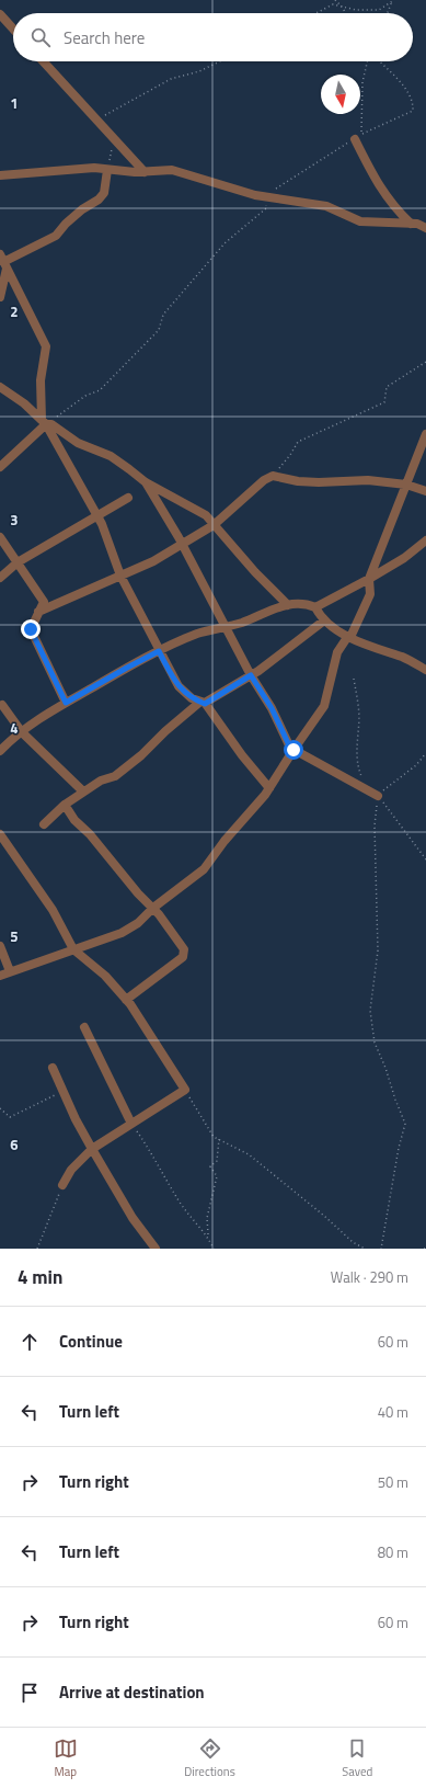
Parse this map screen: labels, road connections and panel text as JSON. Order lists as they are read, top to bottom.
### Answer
{
  "north": "bottom",
  "page": {
    "search": "Search here",
    "heading": ["4 min", "Walk · 290 m"],
    "list": [
      ["Continue", "60 m"],
      ["Turn left", "40 m"],
      ["Turn right", "50 m"],
      ["Turn left", "80 m"],
      ["Turn right", "60 m"],
      "Arrive at destination"
    ],
    "nav": ["Map", "Directions", "Saved"]
  },
  "grid": {
    "rows": [
      "1",
      "2",
      "3",
      "4",
      "5",
      "6"
    ]
  }
}
